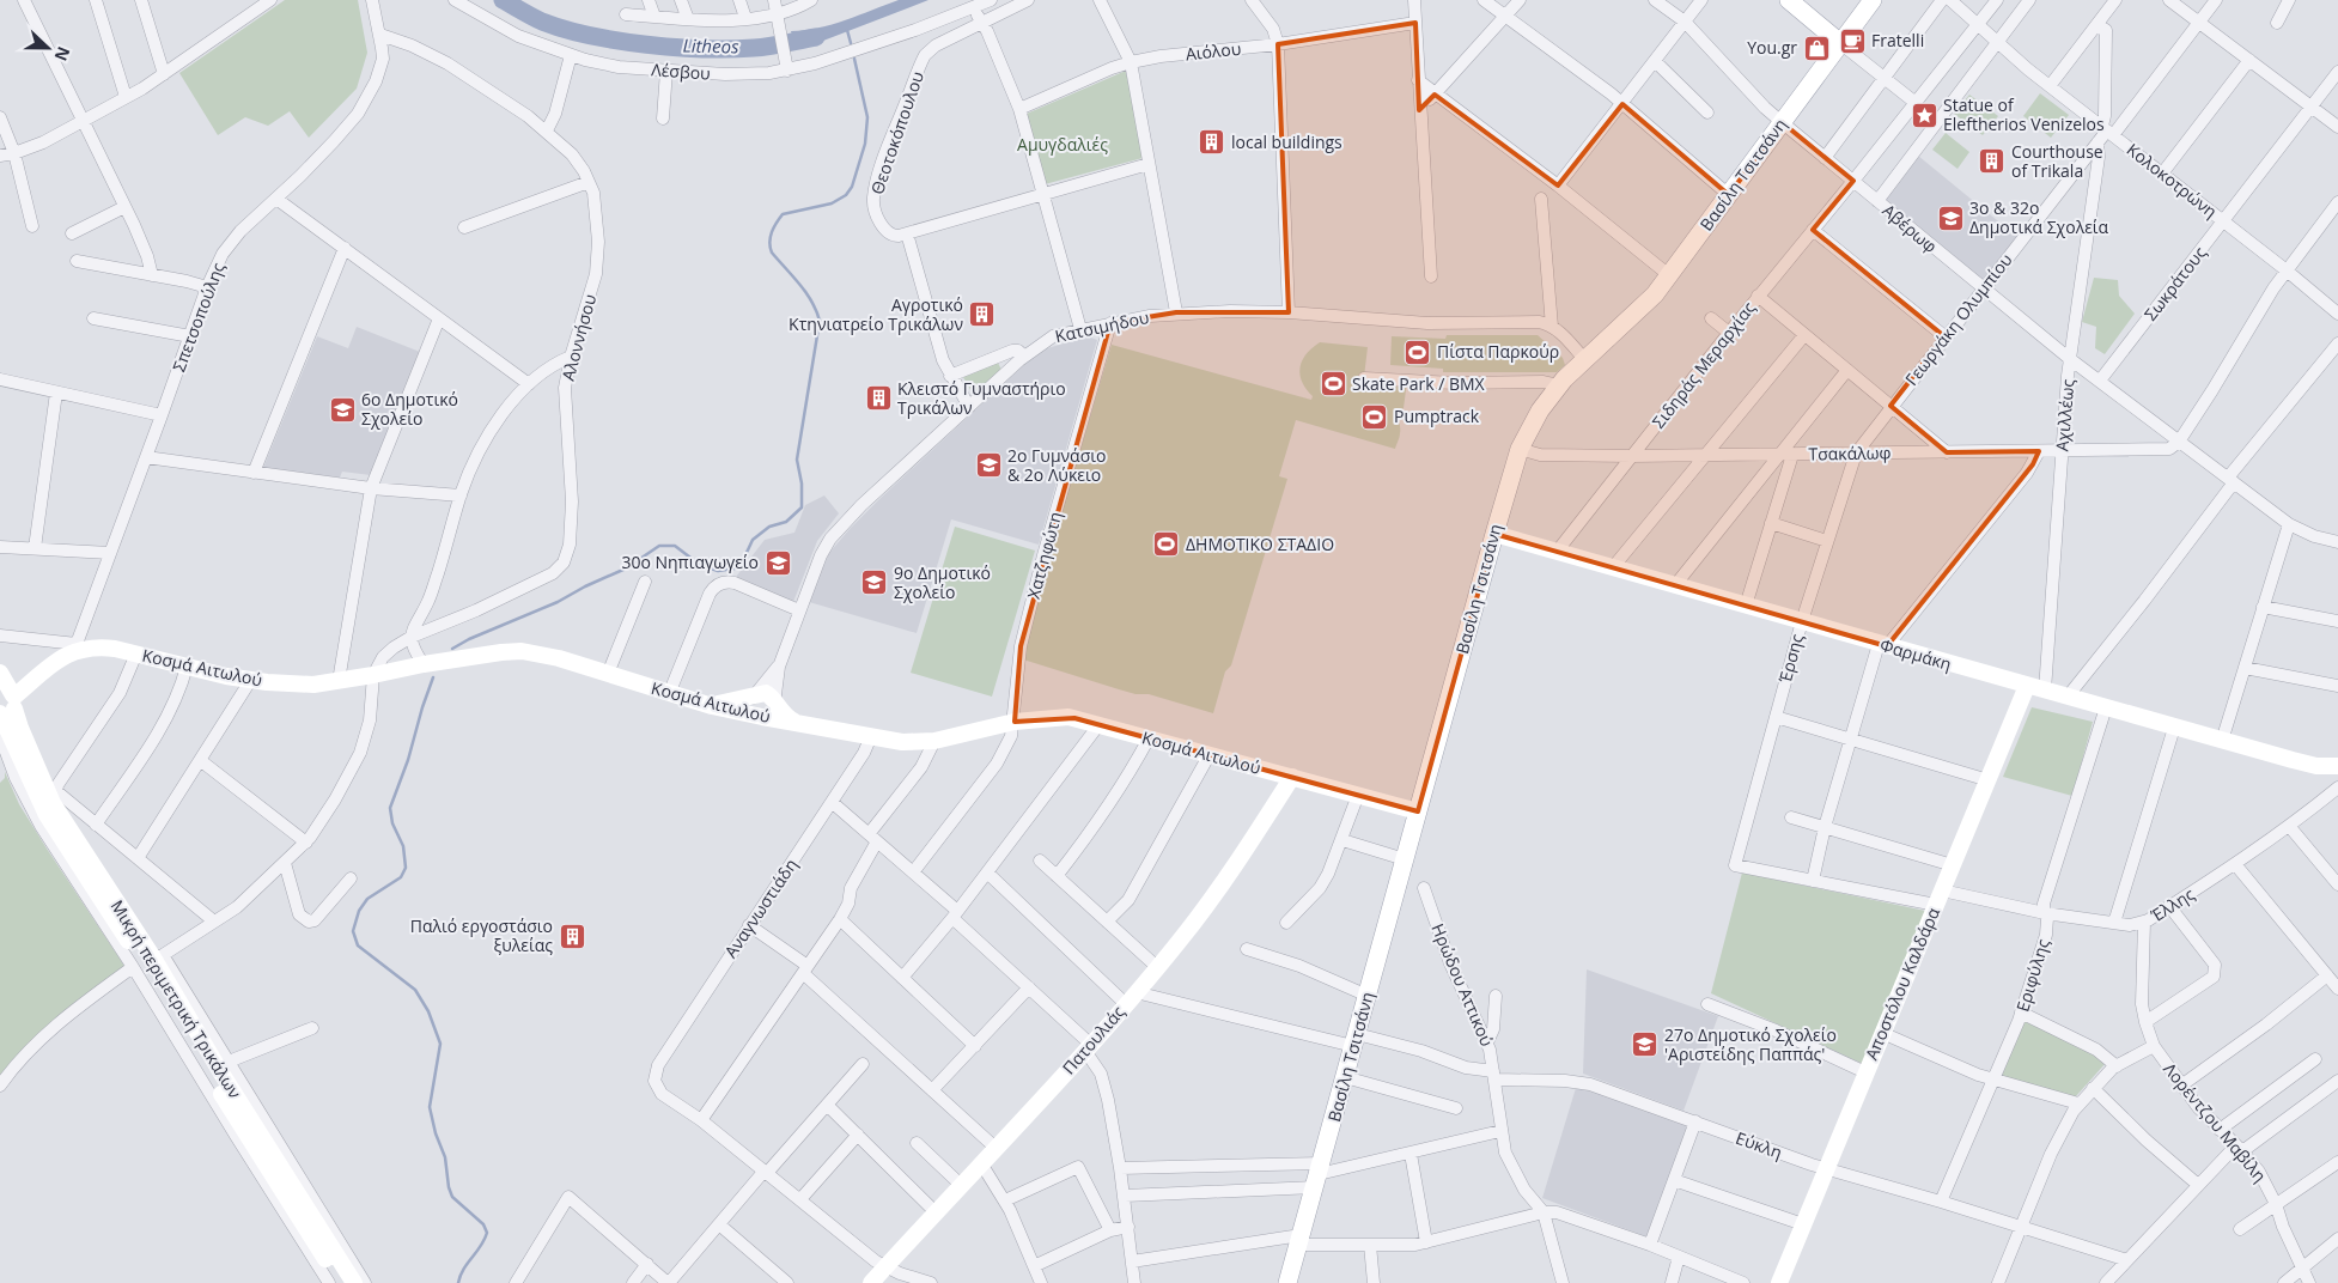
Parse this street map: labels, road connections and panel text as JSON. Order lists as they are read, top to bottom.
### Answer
{
  "streets": {
    "main road": ["Βασίλη Τσιτσάνη"],
    "street": [
      "Αιόλου",
      "Λέσβου",
      "Θεοτοκόπουλου",
      "Κολοκοτρώνη",
      "Αβέρωφ",
      "Σωκράτους",
      "Σπετσοπούλης",
      "Γεωργάκη Ολυμπίου",
      "Κατσιμήδου",
      "Αλοννήσου",
      "Σιδηράς Μεραρχίας",
      "Αχιλλέως",
      "Τσακάλωφ",
      "Χατζηφώτη",
      "Φαρμάκη",
      "Έρσης",
      "Κοσμά Αιτωλού",
      "Έλλης",
      "Αναγνωστιάδη",
      "Εριφύλης",
      "Αποστόλου Καλδάρα",
      "Ηρώδου Αττικού",
      "Μικρή περιμετρική Τρικάλων",
      "Πατουλιάς",
      "Λορέντζου Μαβίλη",
      "Εύκλη"
    ]
  },
  "crossings": [
    ["Βασίλη Τσιτσάνη", "Αβέρωφ"],
    ["Βασίλη Τσιτσάνη", "Τσακάλωφ"],
    ["Βασίλη Τσιτσάνη", "Φαρμάκη"],
    ["Βασίλη Τσιτσάνη", "Κοσμά Αιτωλού"],
    ["Βασίλη Τσιτσάνη", "Εύκλη"],
    ["Κολοκοτρώνη", "Σωκράτους"],
    ["Κολοκοτρώνη", "Γεωργάκη Ολυμπίου"],
    ["Κολοκοτρώνη", "Σιδηράς Μεραρχίας"],
    ["Αβέρωφ", "Σωκράτους"],
    ["Αβέρωφ", "Γεωργάκη Ολυμπίου"],
    ["Αβέρωφ", "Σιδηράς Μεραρχίας"],
    ["Αβέρωφ", "Αχιλλέως"],
    ["Αβέρωφ", "Τσακάλωφ"],
    ["Σπετσοπούλης", "Αλοννήσου"],
    ["Σπετσοπούλης", "Κοσμά Αιτωλού"],
    ["Γεωργάκη Ολυμπίου", "Αχιλλέως"],
    ["Γεωργάκη Ολυμπίου", "Τσακάλωφ"],
    ["Γεωργάκη Ολυμπίου", "Έρσης"],
    ["Κατσιμήδου", "Χατζηφώτη"],
    ["Αλοννήσου", "Κοσμά Αιτωλού"],
    ["Σιδηράς Μεραρχίας", "Τσακάλωφ"],
    ["Σιδηράς Μεραρχίας", "Φαρμάκη"],
    ["Αχιλλέως", "Τσακάλωφ"],
    ["Αχιλλέως", "Φαρμάκη"],
    ["Τσακάλωφ", "Έρσης"],
    ["Χατζηφώτη", "Κοσμά Αιτωλού"],
    ["Φαρμάκη", "Έρσης"],
    ["Φαρμάκη", "Εριφύλης"],
    ["Φαρμάκη", "Αποστόλου Καλδάρα"],
    ["Έρσης", "Έλλης"],
    ["Κοσμά Αιτωλού", "Αναγνωστιάδη"],
    ["Κοσμά Αιτωλού", "Μικρή περιμετρική Τρικάλων"],
    ["Κοσμά Αιτωλού", "Πατουλιάς"],
    ["Έλλης", "Εριφύλης"],
    ["Έλλης", "Αποστόλου Καλδάρα"],
    ["Έλλης", "Λορέντζου Μαβίλη"],
    ["Εριφύλης", "Εύκλη"],
    ["Αποστόλου Καλδάρα", "Εύκλη"],
    ["Ηρώδου Αττικού", "Εύκλη"],
    ["Πατουλιάς", "Εύκλη"]
  ],
  "water": ["Litheos"],
  "parks": ["Αμυγδαλιές"],
  "places": {
    "cafe": ["Fratelli"],
    "shop": ["You.gr"],
    "place": ["Statue of Eleftherios Venizelos"],
    "building": [
      "local buildings",
      "Courthouse of Trikala",
      "Αγροτικό Κτηνιατρείο Τρικάλων",
      "Κλειστό Γυμναστήριο Τρικάλων",
      "Παλιό εργοστάσιο ξυλείας"
    ],
    "school or university": [
      "3ο & 32ο Δημοτικά Σχολεία",
      "6ο Δημοτικό Σχολείο",
      "2ο Γυμνάσιο & 2ο Λύκειο",
      "30ο Νηπιαγωγείο",
      "9ο Δημοτικό Σχολείο",
      "27ο Δημοτικό Σχολείο 'Αριστείδης Παππάς'"
    ],
    "sports": [
      "Πίστα Παρκούρ",
      "Skate Park / BMX",
      "Pumptrack",
      "ΔΗΜΟΤΙΚΟ ΣΤΑΔΙΟ"
    ]
  },
  "north": "right"
}
